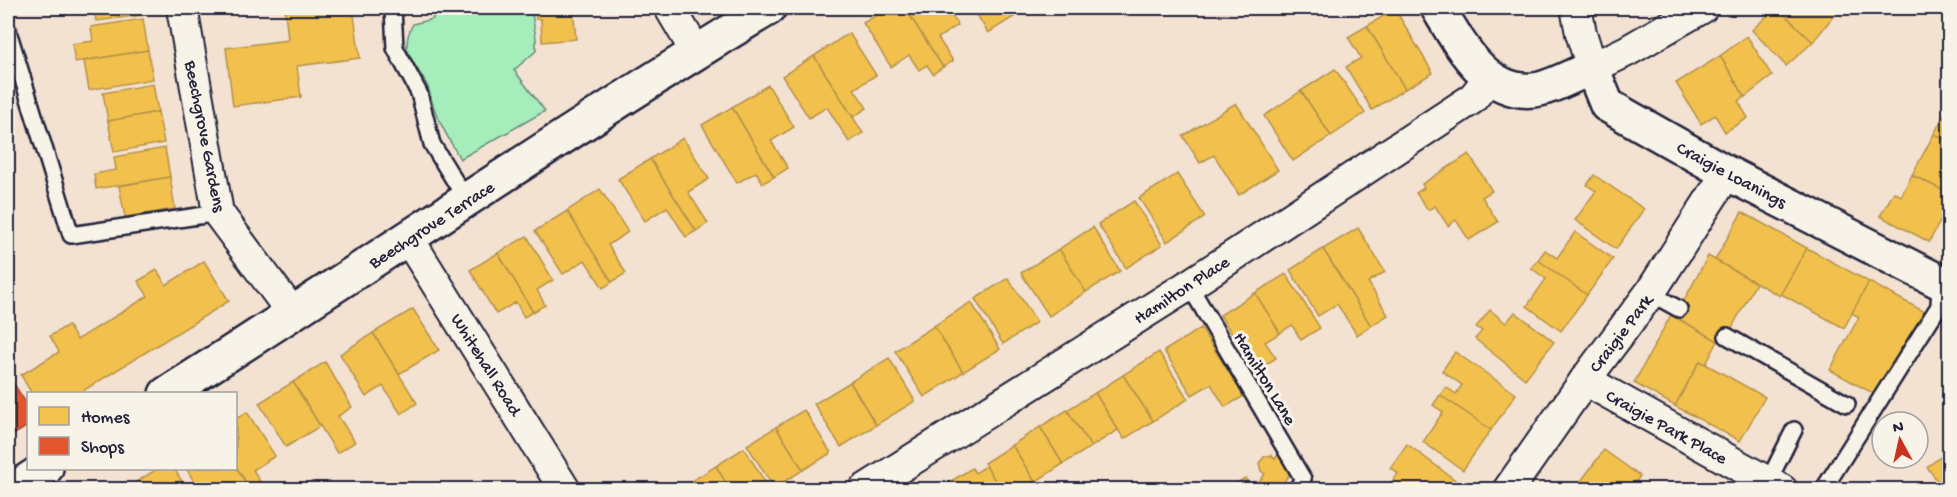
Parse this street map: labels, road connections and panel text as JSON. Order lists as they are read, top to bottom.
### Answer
{
  "streets": {
    "street": [
      "Beechgrove Gardens",
      "Craigie Loanings",
      "Beechgrove Terrace",
      "Hamilton Place",
      "Craigie Park",
      "Whitehall Road",
      "Craigie Park Place"
    ],
    "lane": ["Hamilton Lane"]
  },
  "crossings": [
    ["Beechgrove Gardens", "Beechgrove Terrace"],
    ["Craigie Loanings", "Craigie Park"],
    ["Beechgrove Terrace", "Whitehall Road"],
    ["Hamilton Place", "Hamilton Lane"],
    ["Craigie Park", "Craigie Park Place"]
  ],
  "legend": ["Homes", "Shops"],
  "north": "top"
}
